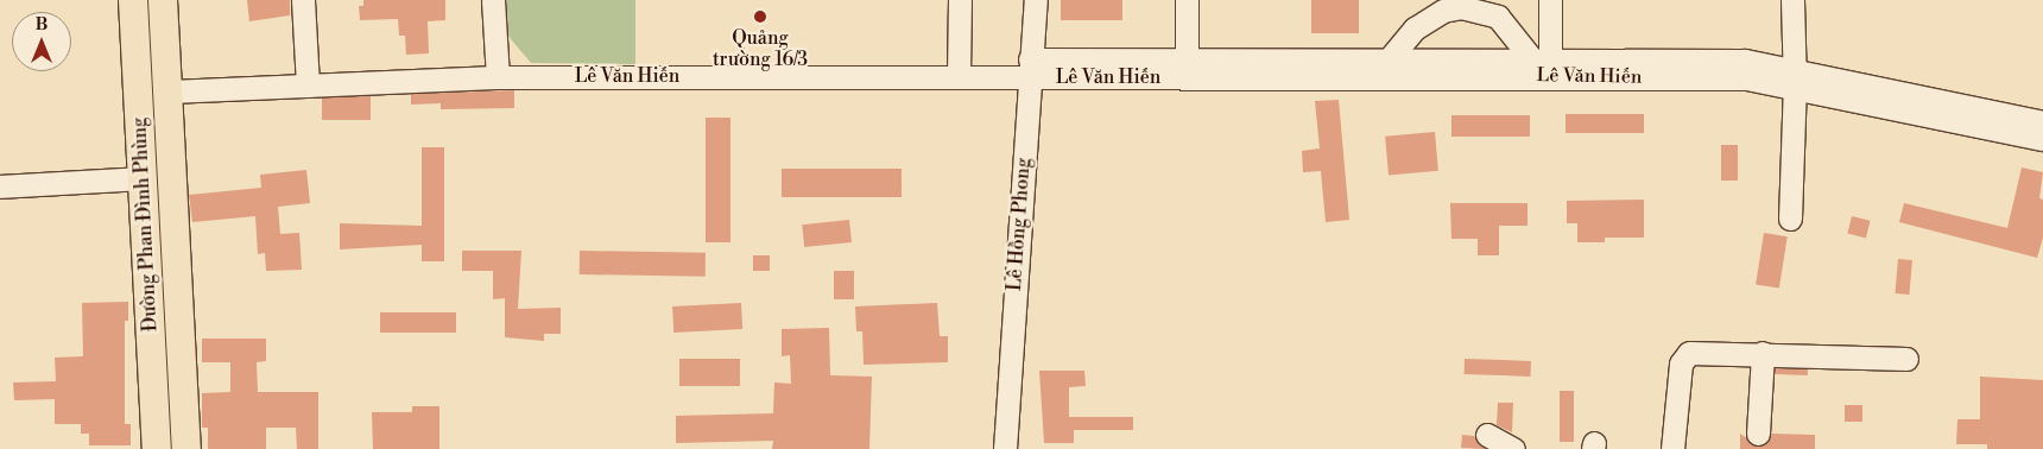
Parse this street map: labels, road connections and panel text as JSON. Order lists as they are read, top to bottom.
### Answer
{
  "streets": {
    "main road": ["Đường Phan Đình Phùng"],
    "street": ["Lê Văn Hiến", "Lê Hồng Phong"]
  },
  "crossings": [
    ["Lê Văn Hiến", "Đường Phan Đình Phùng"],
    ["Lê Văn Hiến", "Lê Hồng Phong"]
  ],
  "places": ["Quảng trường 16/3"],
  "north": "top"
}
